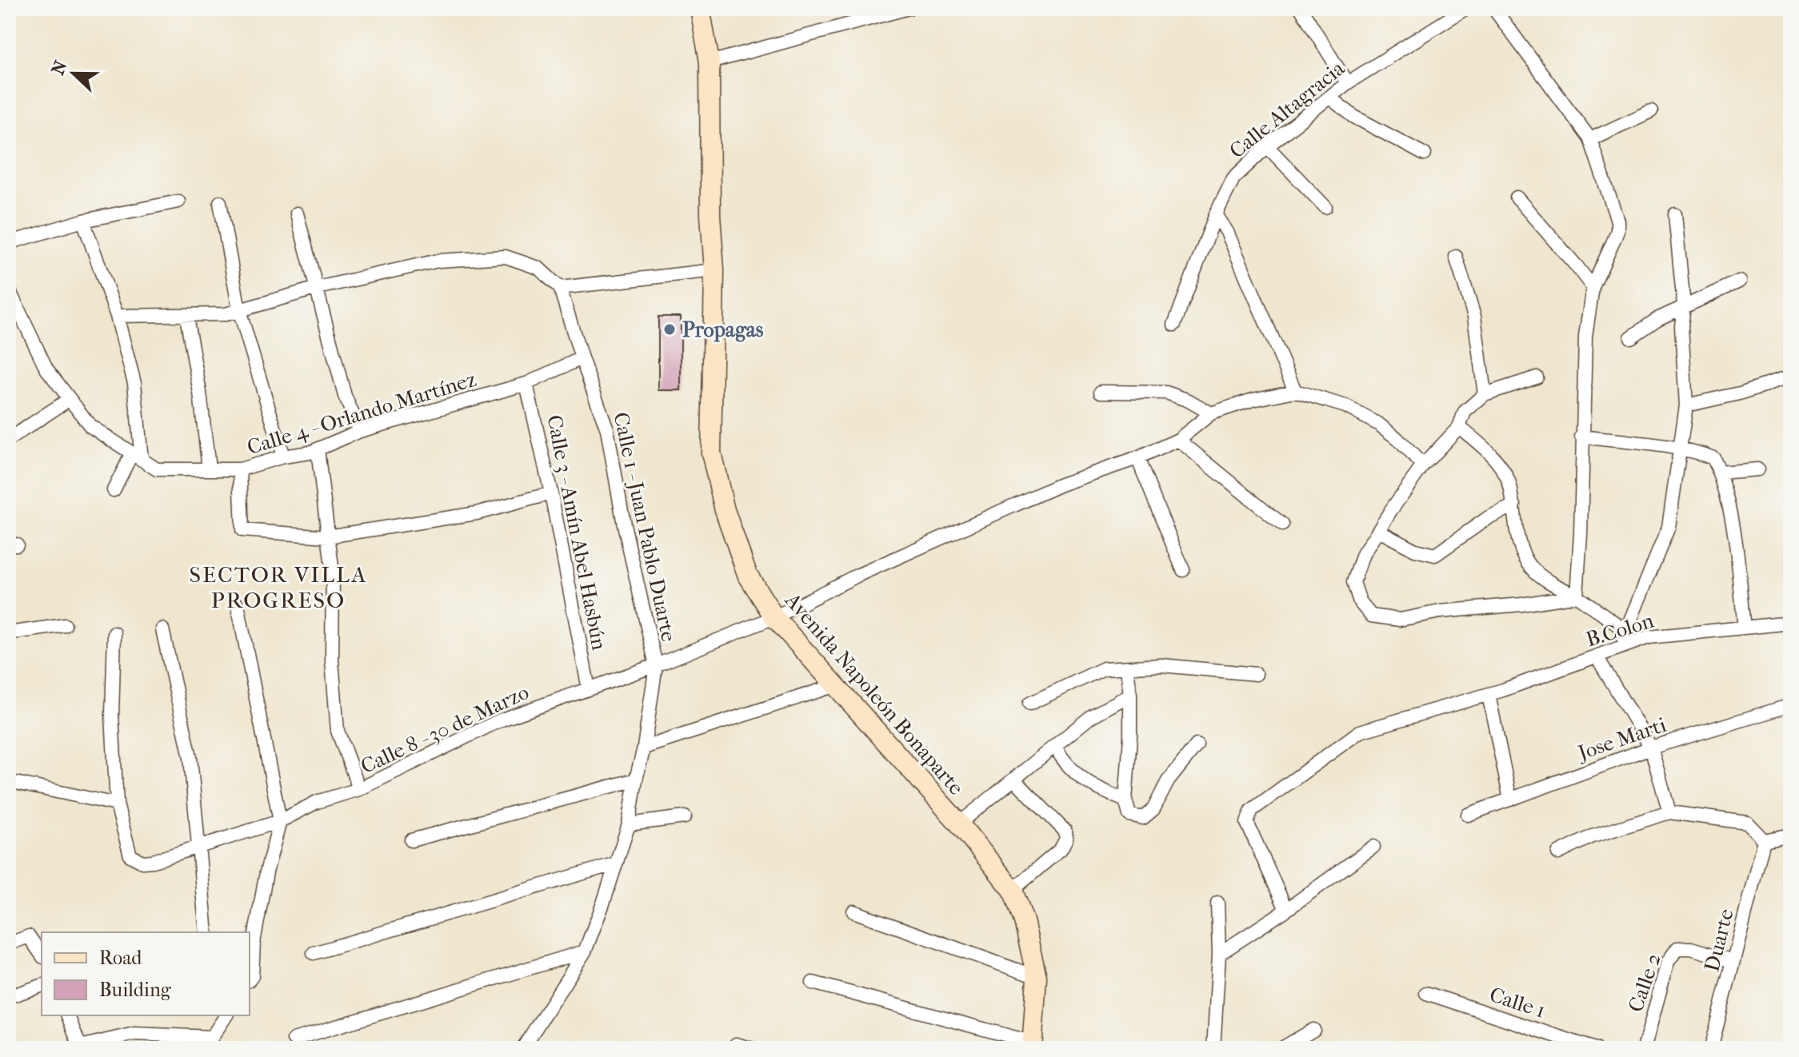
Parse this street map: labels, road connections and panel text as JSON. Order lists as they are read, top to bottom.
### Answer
{
  "streets": {
    "main road": ["Avenida Napoleón Bonaparte"],
    "street": [
      "Calle Altagracia",
      "Calle 4 - Orlando Martínez",
      "Calle 1 - Juan Pablo Duarte",
      "Calle 3 - Amín Abel Hasbún",
      "B.Colon",
      "Calle 8 - 30 de Marzo",
      "Jose Marti",
      "Duarte",
      "Calle 2",
      "Calle 1"
    ]
  },
  "crossings": [
    ["Calle 4 - Orlando Martínez", "Calle 1 - Juan Pablo Duarte"],
    ["Calle 4 - Orlando Martínez", "Calle 3 - Amín Abel Hasbún"],
    ["Calle 1 - Juan Pablo Duarte", "Calle 8 - 30 de Marzo"],
    ["Calle 3 - Amín Abel Hasbún", "Calle 8 - 30 de Marzo"],
    ["Avenida Napoleón Bonaparte", "Calle 8 - 30 de Marzo"],
    ["Duarte", "Calle 2"]
  ],
  "districts": ["SECTOR VILLA PROGRESO"],
  "places": ["Propagas"],
  "legend": ["Road", "Building"],
  "north": "left"
}
